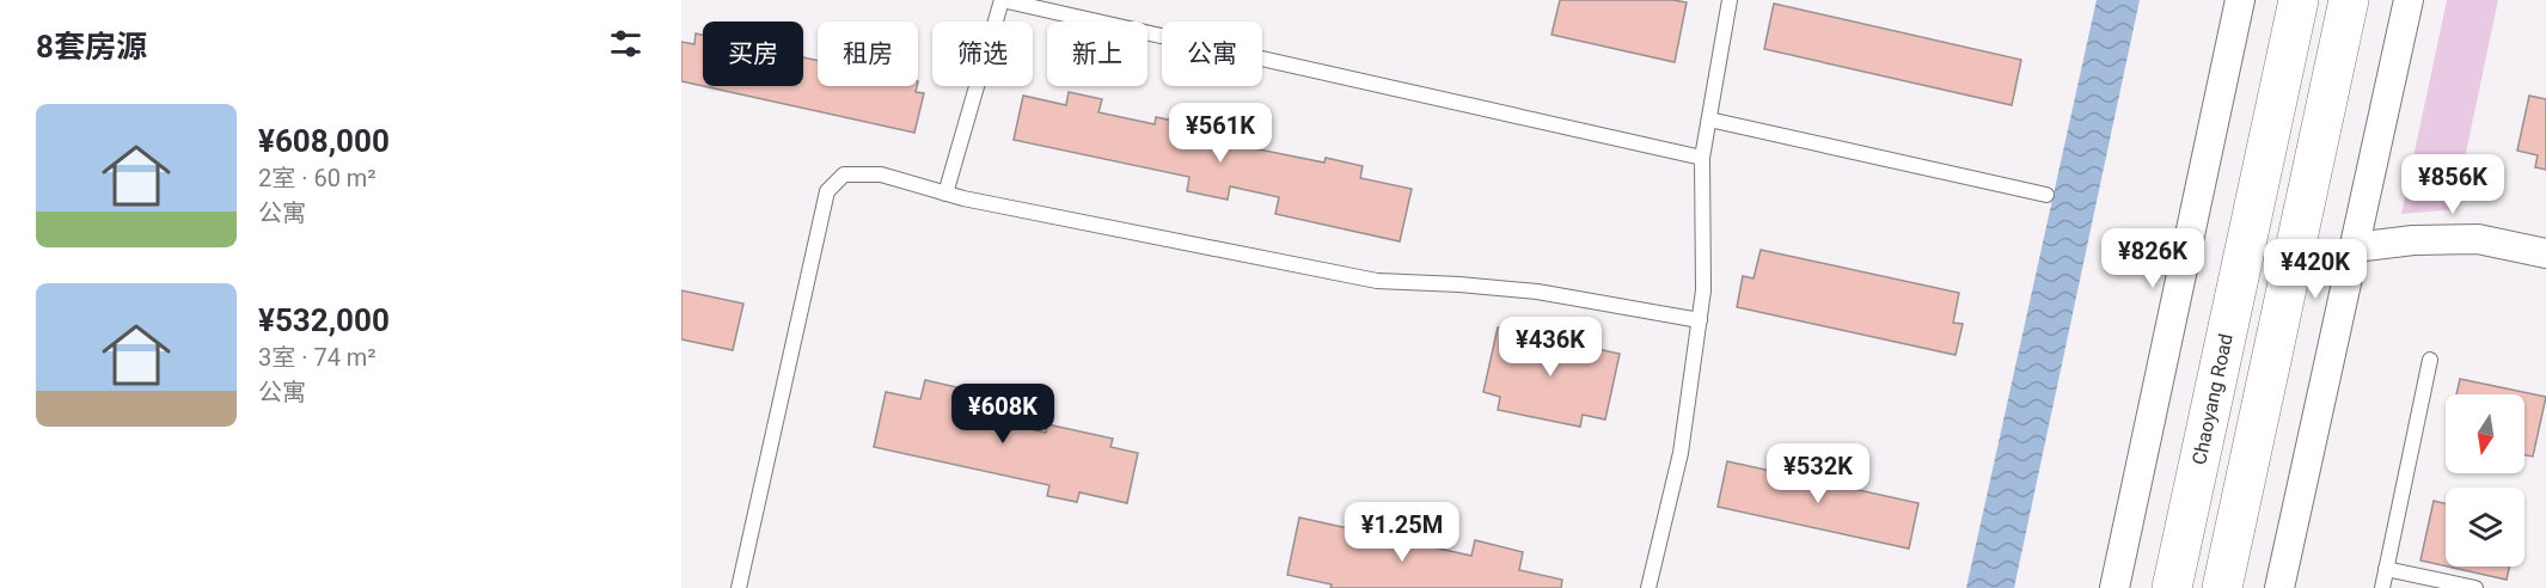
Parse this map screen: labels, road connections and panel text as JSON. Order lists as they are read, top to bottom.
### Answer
{
  "streets": {
    "main road": ["Chaoyang Road"]
  },
  "north": "bottom",
  "page": {
    "heading": "8套房源",
    "chip": [
      "买房",
      "租房",
      "筛选",
      "新上",
      "公寓"
    ],
    "list": [
      {
        "name": "¥608,000",
        "note": "2室 · 60 m² · 公寓"
      },
      {
        "name": "¥532,000",
        "note": "3室 · 74 m² · 公寓"
      }
    ],
    "price": [
      "¥561K",
      "¥856K",
      "¥826K",
      "¥420K",
      "¥436K",
      "¥608K",
      "¥532K",
      "¥1.25M"
    ]
  }
}
